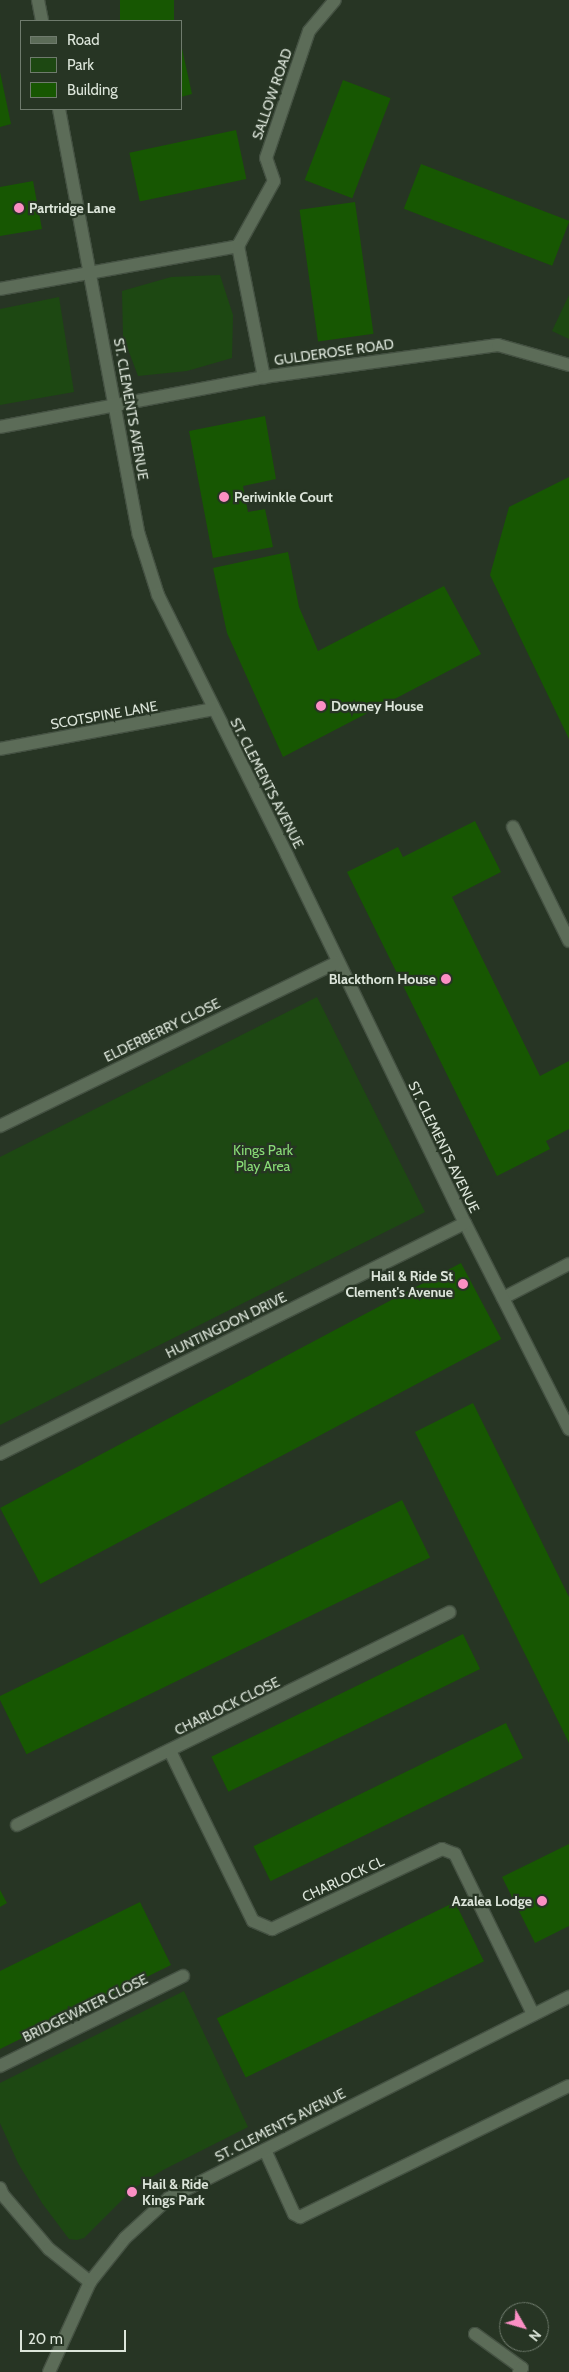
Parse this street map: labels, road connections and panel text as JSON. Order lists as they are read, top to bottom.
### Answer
{
  "streets": {
    "street": [
      "SALLOW ROAD",
      "GULDEROSE ROAD",
      "ST. CLEMENTS AVENUE",
      "SCOTSPINE LANE",
      "ELDERBERRY CLOSE",
      "HUNTINGDON DRIVE",
      "CHARLOCK CLOSE",
      "CHARLOCK CL",
      "BRIDGEWATER CLOSE"
    ]
  },
  "crossings": [
    ["GULDEROSE ROAD", "ST. CLEMENTS AVENUE"],
    ["ST. CLEMENTS AVENUE", "SCOTSPINE LANE"],
    ["ST. CLEMENTS AVENUE", "ELDERBERRY CLOSE"],
    ["ST. CLEMENTS AVENUE", "HUNTINGDON DRIVE"],
    ["ST. CLEMENTS AVENUE", "CHARLOCK CL"],
    ["CHARLOCK CLOSE", "CHARLOCK CL"]
  ],
  "parks": ["Kings Park Play Area"],
  "places": [
    "Partridge Lane",
    "Periwinkle Court",
    "Downey House",
    "Blackthorn House",
    "Hail & Ride St Clement's Avenue",
    "Azalea Lodge",
    "Hail & Ride Kings Park"
  ],
  "legend": ["Road", "Park", "Building"],
  "scale_bar": "20 m",
  "north": "bottom right"
}
